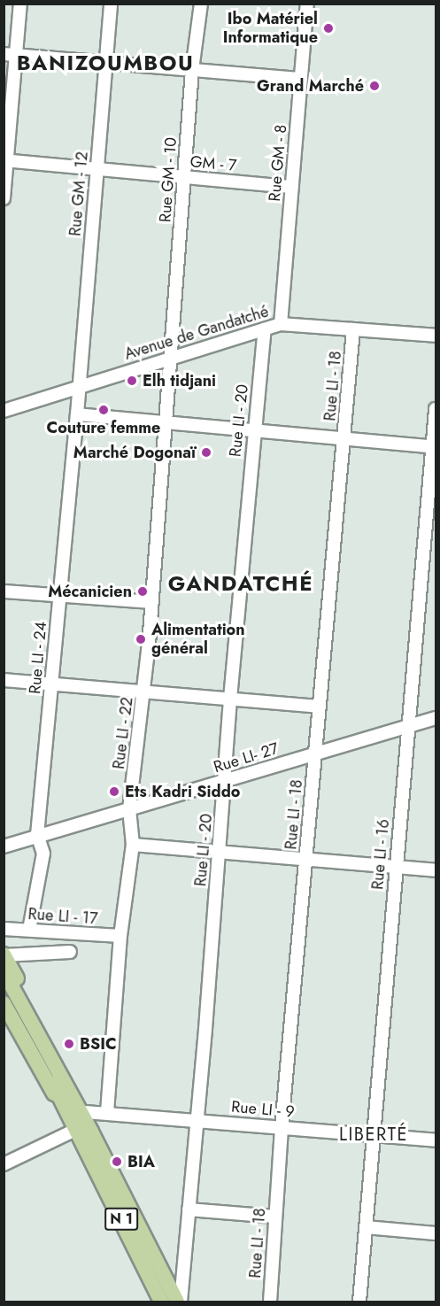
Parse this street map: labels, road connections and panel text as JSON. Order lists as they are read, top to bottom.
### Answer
{
  "streets": {
    "street": [
      "Rue GM - 8",
      "GM - 7",
      "Rue GM - 10",
      "Rue GM - 12",
      "Avenue de Gandatché",
      "Rue LI - 18",
      "Rue LI - 20",
      "Rue LI - 24",
      "Rue LI - 22",
      "Rue LI- 27",
      "Rue LI - 16",
      "Rue LI - 17",
      "Rue LI - 9"
    ]
  },
  "crossings": [
    ["Rue GM - 8", "GM - 7"],
    ["Rue GM - 8", "Avenue de Gandatché"],
    ["GM - 7", "Rue GM - 10"],
    ["GM - 7", "Rue GM - 12"],
    ["Rue GM - 10", "Avenue de Gandatché"],
    ["Rue GM - 10", "Rue LI - 22"],
    ["Rue GM - 12", "Avenue de Gandatché"],
    ["Rue GM - 12", "Rue LI - 24"],
    ["Avenue de Gandatché", "Rue LI - 18"],
    ["Avenue de Gandatché", "Rue LI - 20"],
    ["Avenue de Gandatché", "Rue LI - 24"],
    ["Avenue de Gandatché", "Rue LI - 22"],
    ["Rue LI - 18", "Rue LI- 27"],
    ["Rue LI - 18", "Rue LI - 9"],
    ["Rue LI - 20", "Rue LI- 27"],
    ["Rue LI - 20", "Rue LI - 9"],
    ["Rue LI - 24", "Rue LI- 27"],
    ["Rue LI - 24", "Rue LI - 17"],
    ["Rue LI - 22", "Rue LI- 27"],
    ["Rue LI - 22", "Rue LI - 17"],
    ["Rue LI - 22", "Rue LI - 9"],
    ["Rue LI- 27", "Rue LI - 16"],
    ["Rue LI - 16", "Rue LI - 9"]
  ],
  "districts": ["BANIZOUMBOU", "GANDATCHÉ", "LIBERTÉ"],
  "places": [
    "Ibo Matériel Informatique",
    "Grand Marché",
    "Elh tidjani",
    "Couture femme",
    "Marché Dogonaï",
    "Mécanicien",
    "Alimentation général",
    "Ets Kadri Siddo",
    "BSIC",
    "BIA"
  ]
}
